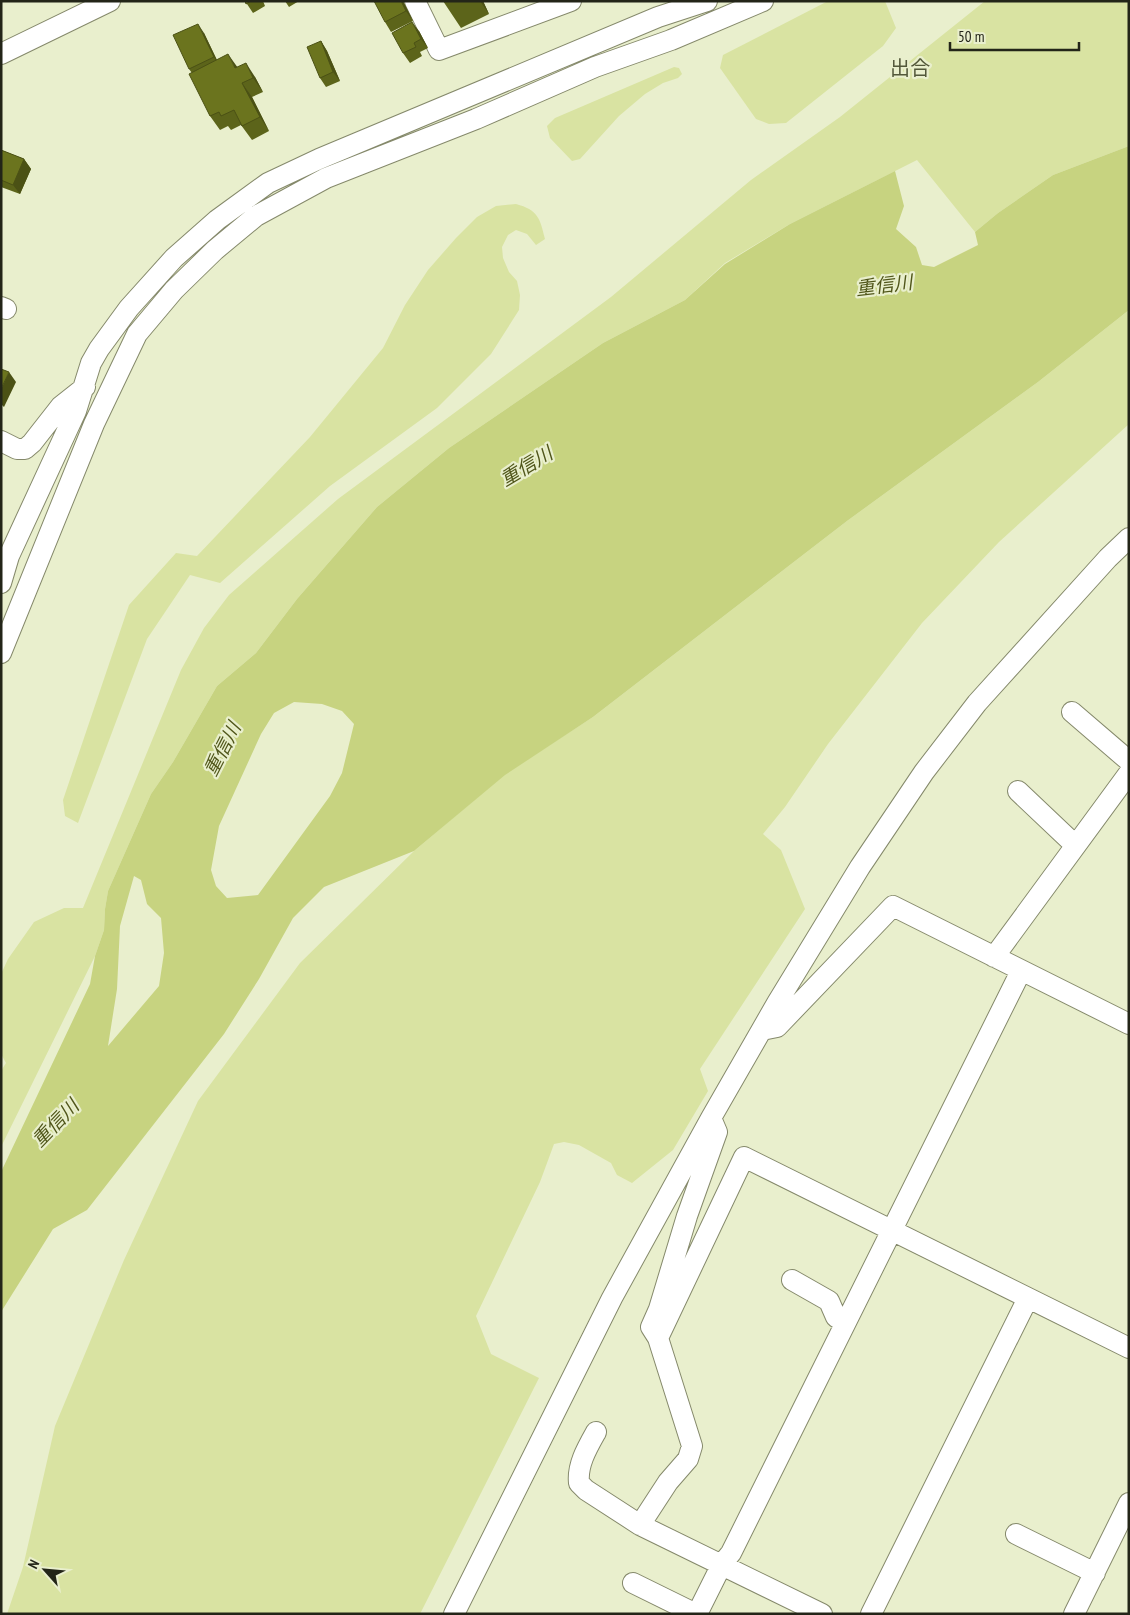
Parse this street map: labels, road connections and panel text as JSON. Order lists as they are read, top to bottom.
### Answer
{
  "districts": ["出合"],
  "water": ["重信川"],
  "scale_bar": "50 m",
  "north": "top left"
}
